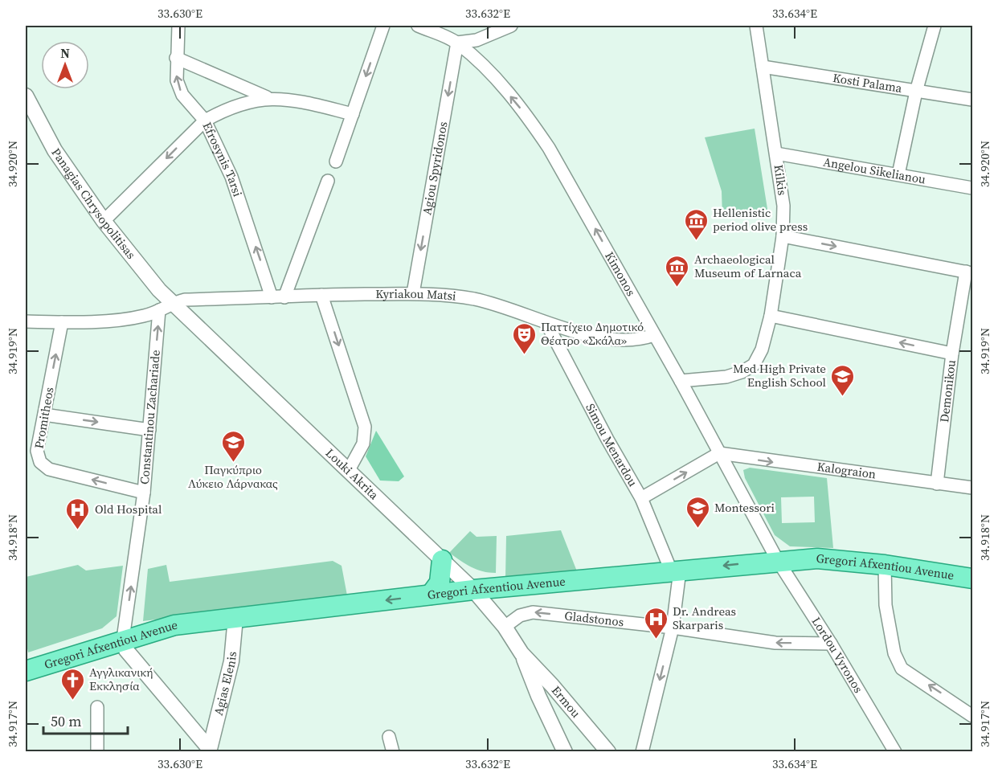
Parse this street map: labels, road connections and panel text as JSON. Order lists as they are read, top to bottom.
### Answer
{
  "streets": {
    "main road": ["Gregori Afxentiou Avenue"],
    "street": [
      "Kosti Palama",
      "Efrosynis Tarsi",
      "Agiou Spyridonos",
      "Angelou Sikelianou",
      "Kilkis",
      "Panagias Chrysopolitisas",
      "Kimonos",
      "Kyriakou Matsi",
      "Demonikou",
      "Promitheos",
      "Constantinou Zachariade",
      "Simou Menardou",
      "Kalograion",
      "Louki Akrita",
      "Gladstonos",
      "Lordou Vyronos",
      "Agias Elenis",
      "Ermou"
    ]
  },
  "crossings": [
    ["Kosti Palama", "Kilkis"],
    ["Efrosynis Tarsi", "Kyriakou Matsi"],
    ["Agiou Spyridonos", "Kimonos"],
    ["Agiou Spyridonos", "Kyriakou Matsi"],
    ["Angelou Sikelianou", "Kilkis"],
    ["Kilkis", "Kimonos"],
    ["Panagias Chrysopolitisas", "Kyriakou Matsi"],
    ["Panagias Chrysopolitisas", "Constantinou Zachariade"],
    ["Panagias Chrysopolitisas", "Louki Akrita"],
    ["Kimonos", "Kyriakou Matsi"],
    ["Kimonos", "Kalograion"],
    ["Kimonos", "Gregori Afxentiou Avenue"],
    ["Kimonos", "Lordou Vyronos"],
    ["Kyriakou Matsi", "Promitheos"],
    ["Kyriakou Matsi", "Constantinou Zachariade"],
    ["Kyriakou Matsi", "Simou Menardou"],
    ["Kyriakou Matsi", "Louki Akrita"],
    ["Demonikou", "Kalograion"],
    ["Promitheos", "Constantinou Zachariade"],
    ["Constantinou Zachariade", "Louki Akrita"],
    ["Constantinou Zachariade", "Gregori Afxentiou Avenue"],
    ["Constantinou Zachariade", "Agias Elenis"],
    ["Simou Menardou", "Gregori Afxentiou Avenue"],
    ["Louki Akrita", "Gregori Afxentiou Avenue"],
    ["Louki Akrita", "Gladstonos"],
    ["Louki Akrita", "Ermou"],
    ["Gregori Afxentiou Avenue", "Lordou Vyronos"],
    ["Gregori Afxentiou Avenue", "Agias Elenis"],
    ["Gladstonos", "Lordou Vyronos"]
  ],
  "one_way": [
    "Efrosynis Tarsi",
    "Kimonos",
    "Constantinou Zachariade",
    "Kalograion",
    "Gladstonos"
  ],
  "places": {
    "museum": ["Hellenistic period olive press", "Archaeological Museum of Larnaca"],
    "theatre": ["Παττίχειο Δημοτικό Θέατρο «Σκάλα»"],
    "school or university": ["Med High Private English School", "Παγκύπριο Λύκειο Λάρνακας", "Montessori"],
    "hospital": ["Old Hospital", "Dr. Andreas Skarparis"],
    "church": ["Αγγλικανική Εκκλησία"]
  },
  "scale_bar": "50 m",
  "north": "top",
  "coordinates": [
    "33.630°E",
    "33.632°E",
    "33.634°E",
    "34.920°N",
    "34.919°N",
    "34.918°N",
    "34.917°N"
  ]
}
